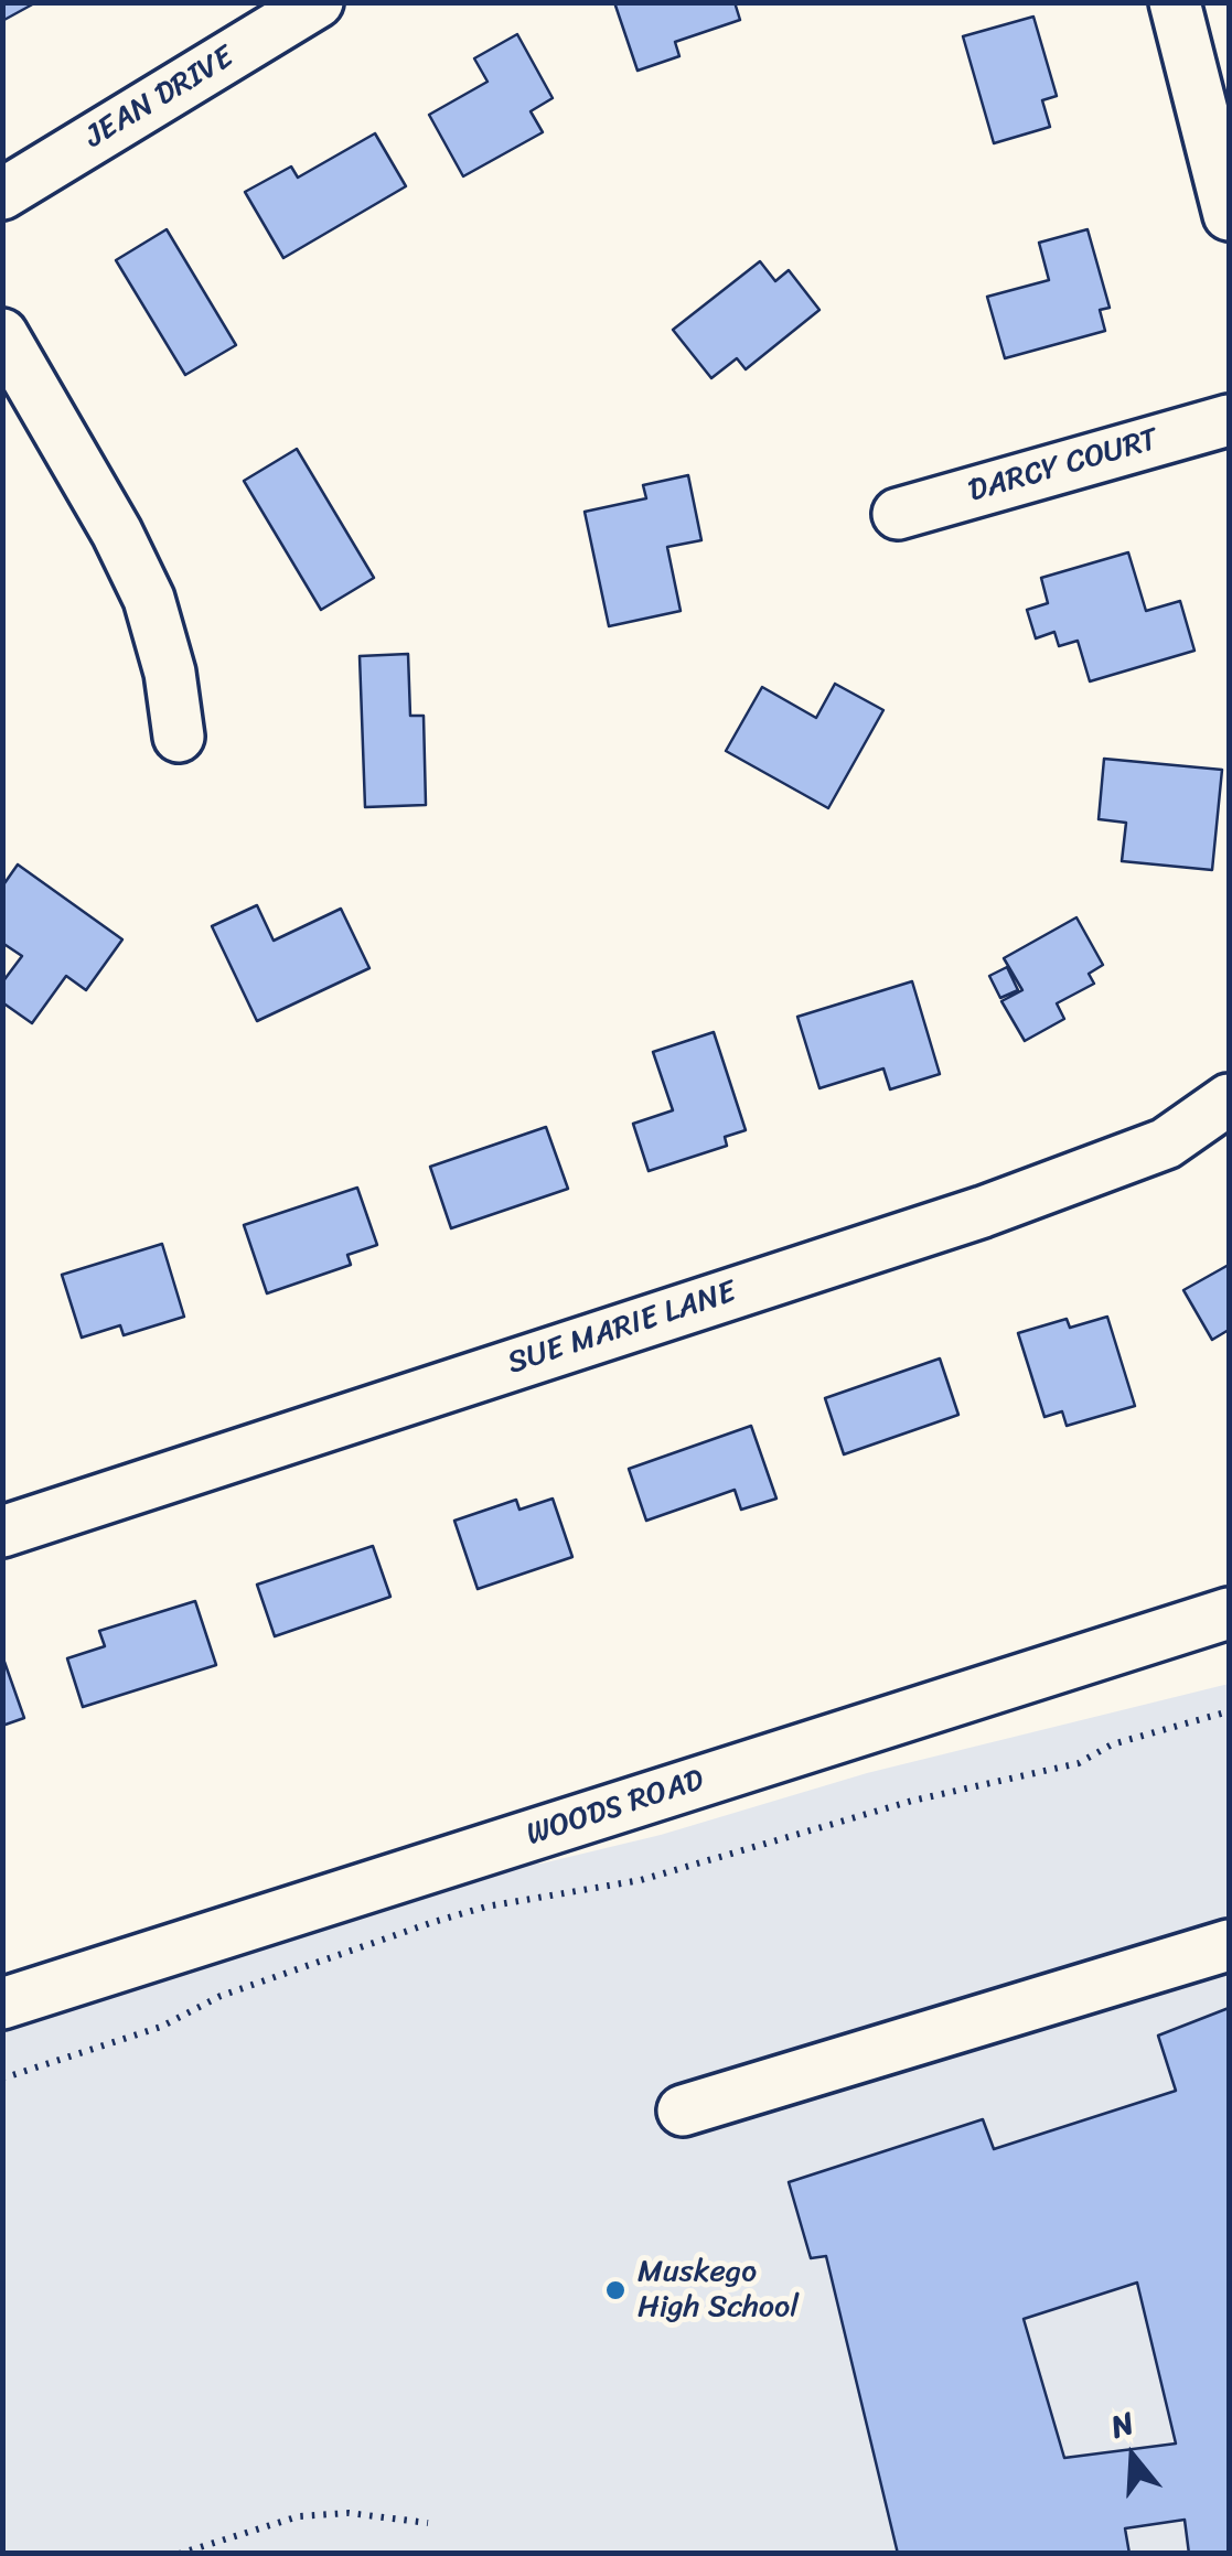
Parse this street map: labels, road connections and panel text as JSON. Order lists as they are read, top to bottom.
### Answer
{
  "streets": {
    "street": [
      "JEAN DRIVE",
      "DARCY COURT",
      "SUE MARIE LANE",
      "WOODS ROAD"
    ]
  },
  "places": ["Muskego High School"],
  "north": "top"
}
